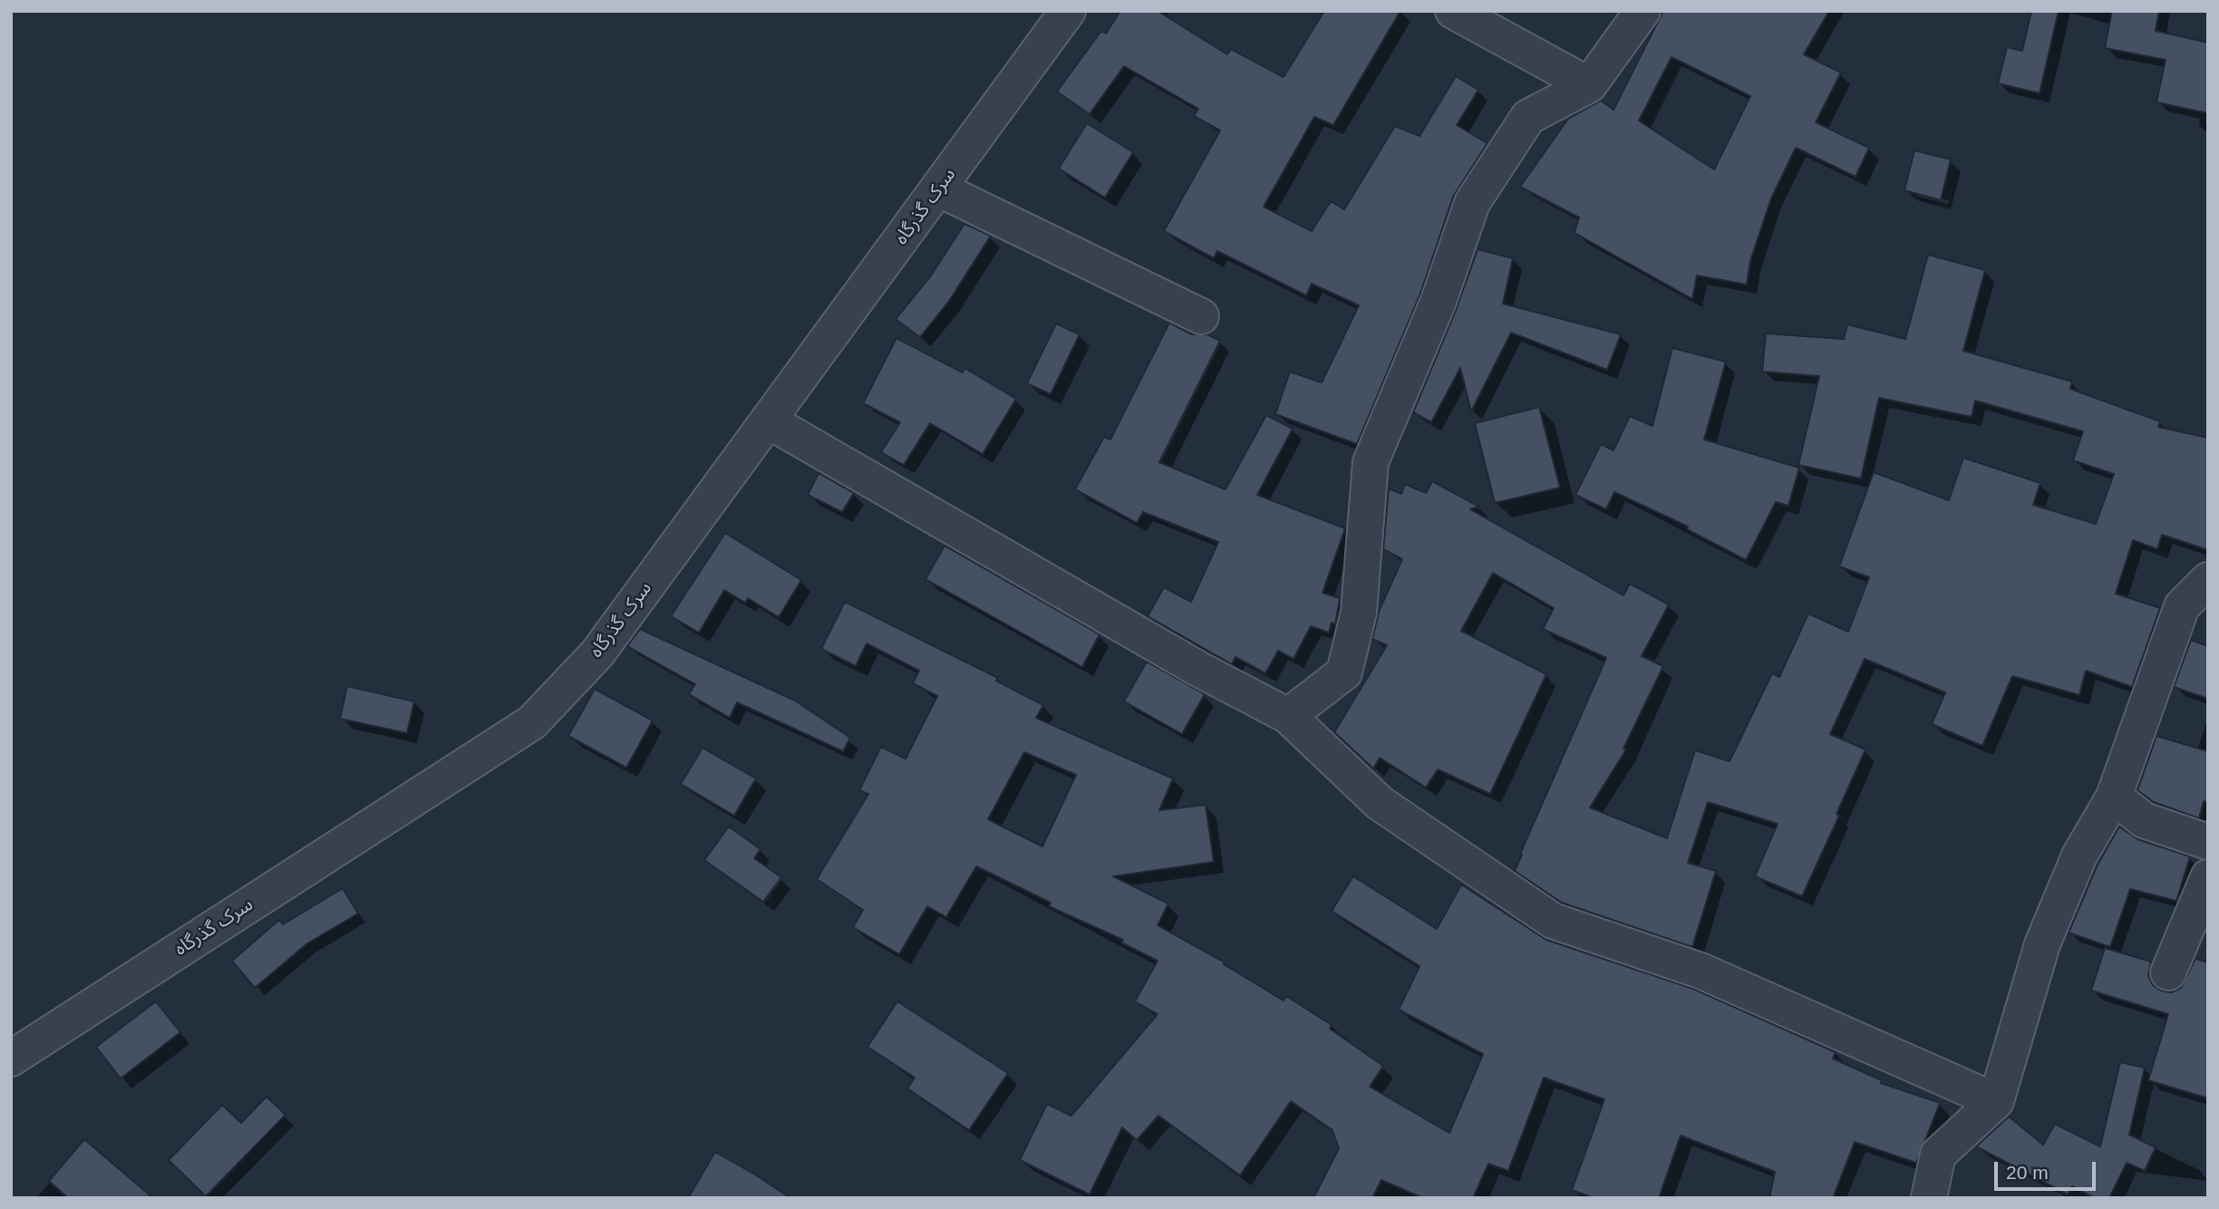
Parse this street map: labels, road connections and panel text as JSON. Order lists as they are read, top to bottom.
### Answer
{
  "streets": {
    "street": ["سرک گذرگاه"]
  },
  "scale_bar": "20 m"
}
